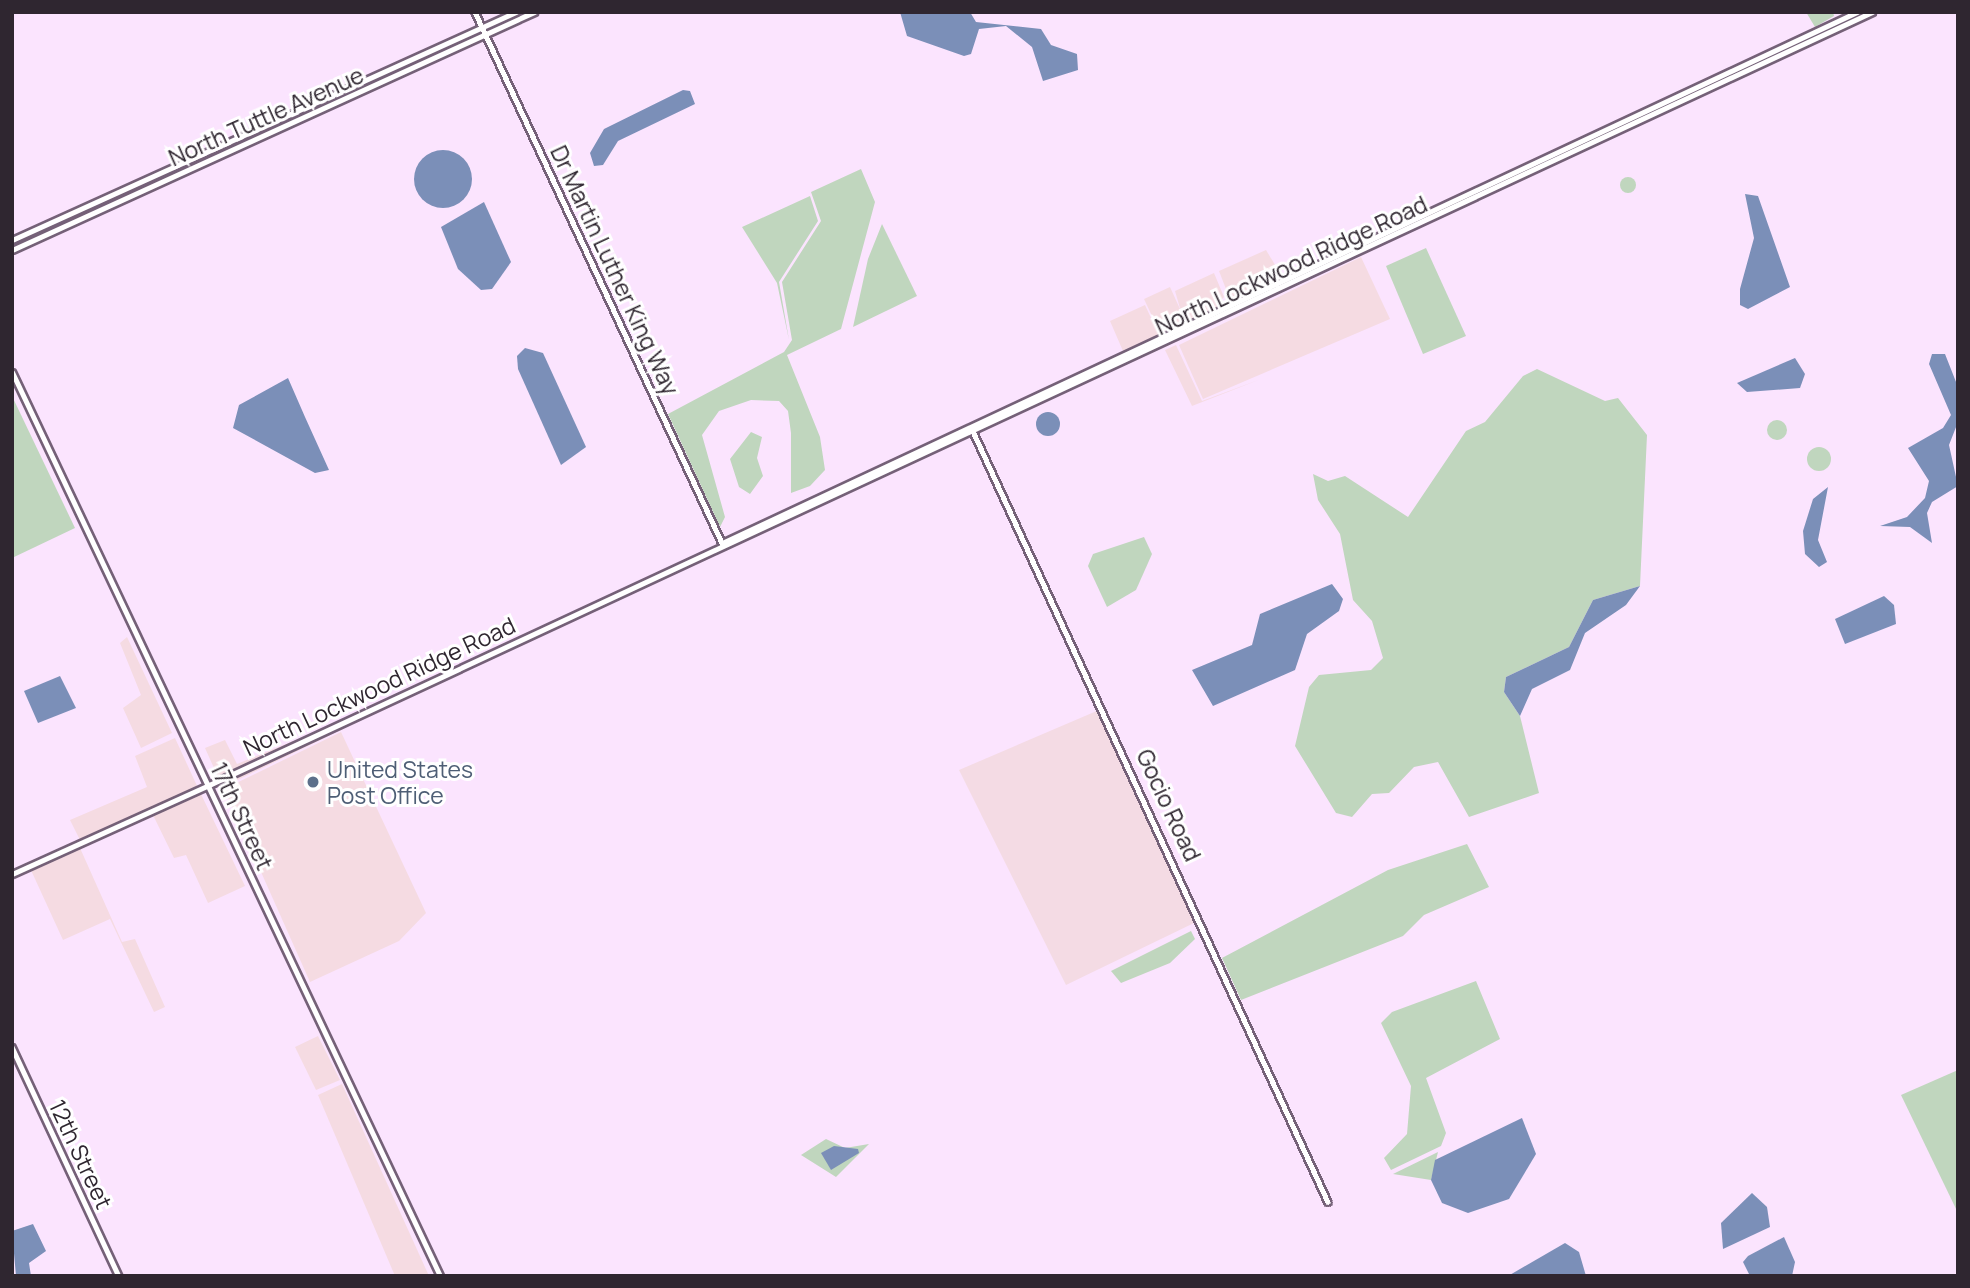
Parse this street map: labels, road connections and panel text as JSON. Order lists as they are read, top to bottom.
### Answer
{
  "streets": {
    "main road": ["North Tuttle Avenue", "North Lockwood Ridge Road", "17th Street"],
    "street": ["Dr Martin Luther King Way", "Gocio Road", "12th Street"]
  },
  "crossings": [
    ["North Tuttle Avenue", "Dr Martin Luther King Way"],
    ["North Lockwood Ridge Road", "Dr Martin Luther King Way"],
    ["North Lockwood Ridge Road", "Gocio Road"],
    ["North Lockwood Ridge Road", "17th Street"]
  ],
  "places": ["United States Post Office"]
}
